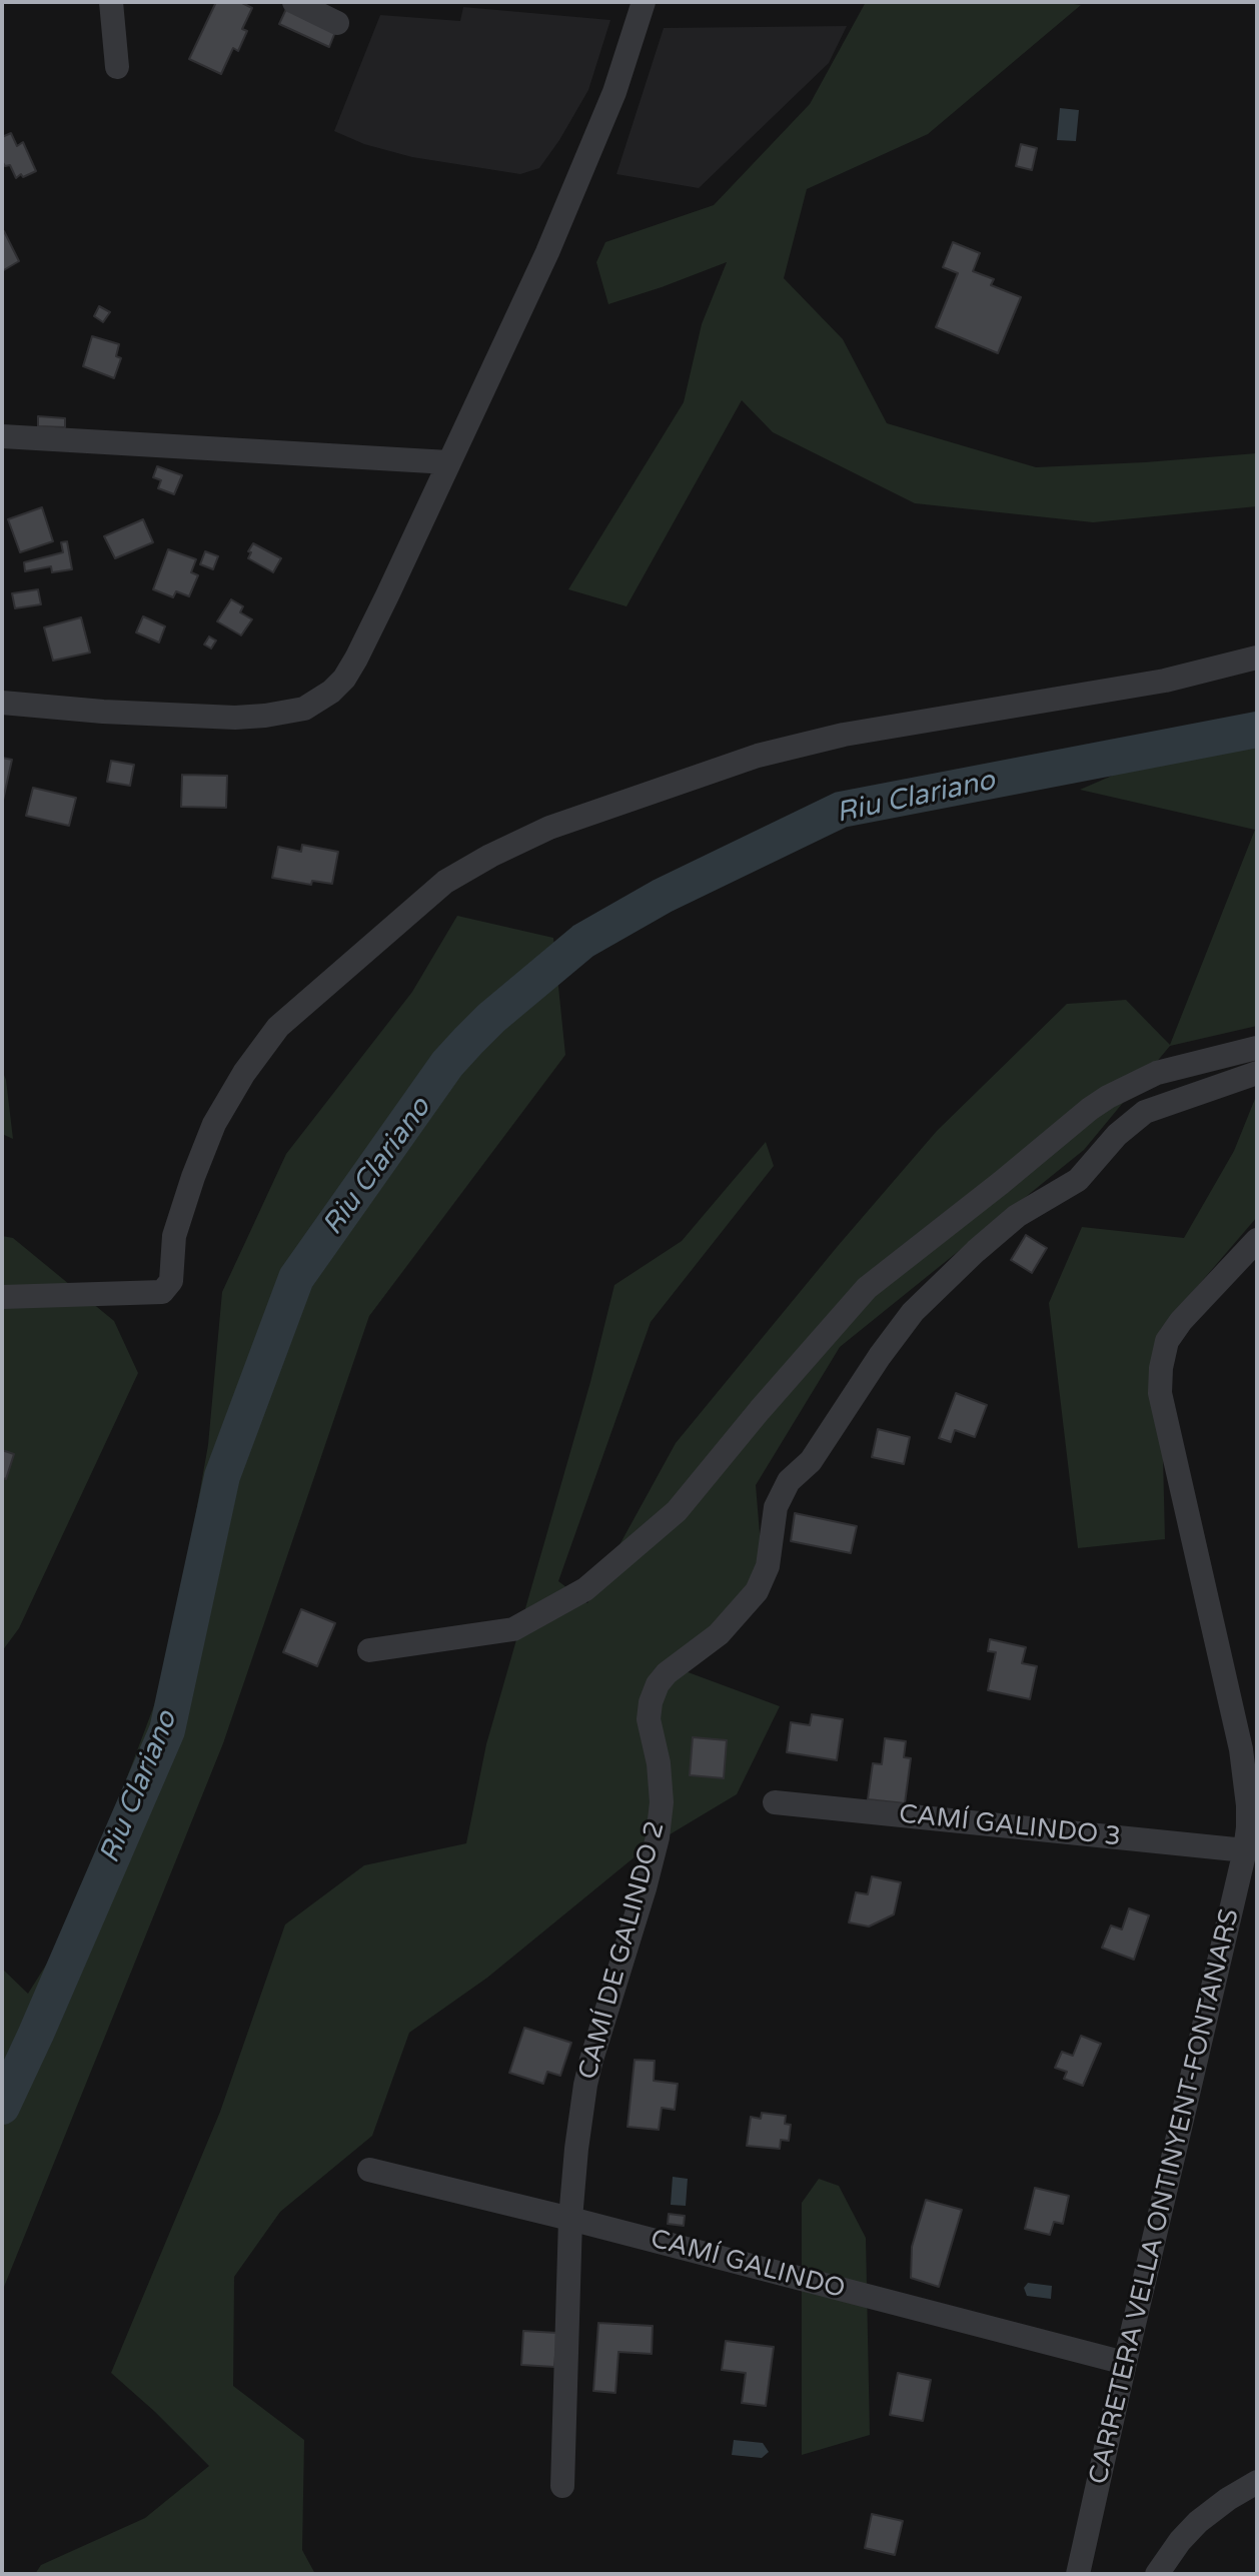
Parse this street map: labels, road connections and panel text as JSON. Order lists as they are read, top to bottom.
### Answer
{
  "streets": {
    "street": [
      "CAMÍ GALINDO 3",
      "CAMÍ DE GALINDO 2",
      "CARRETERA VELLA ONTINYENT-FONTANARS",
      "CAMÍ GALINDO"
    ]
  },
  "crossings": [
    ["CAMÍ GALINDO 3", "CARRETERA VELLA ONTINYENT-FONTANARS"],
    ["CAMÍ DE GALINDO 2", "CAMÍ GALINDO"],
    ["CARRETERA VELLA ONTINYENT-FONTANARS", "CAMÍ GALINDO"]
  ],
  "water": ["Riu Clariano"]
}
